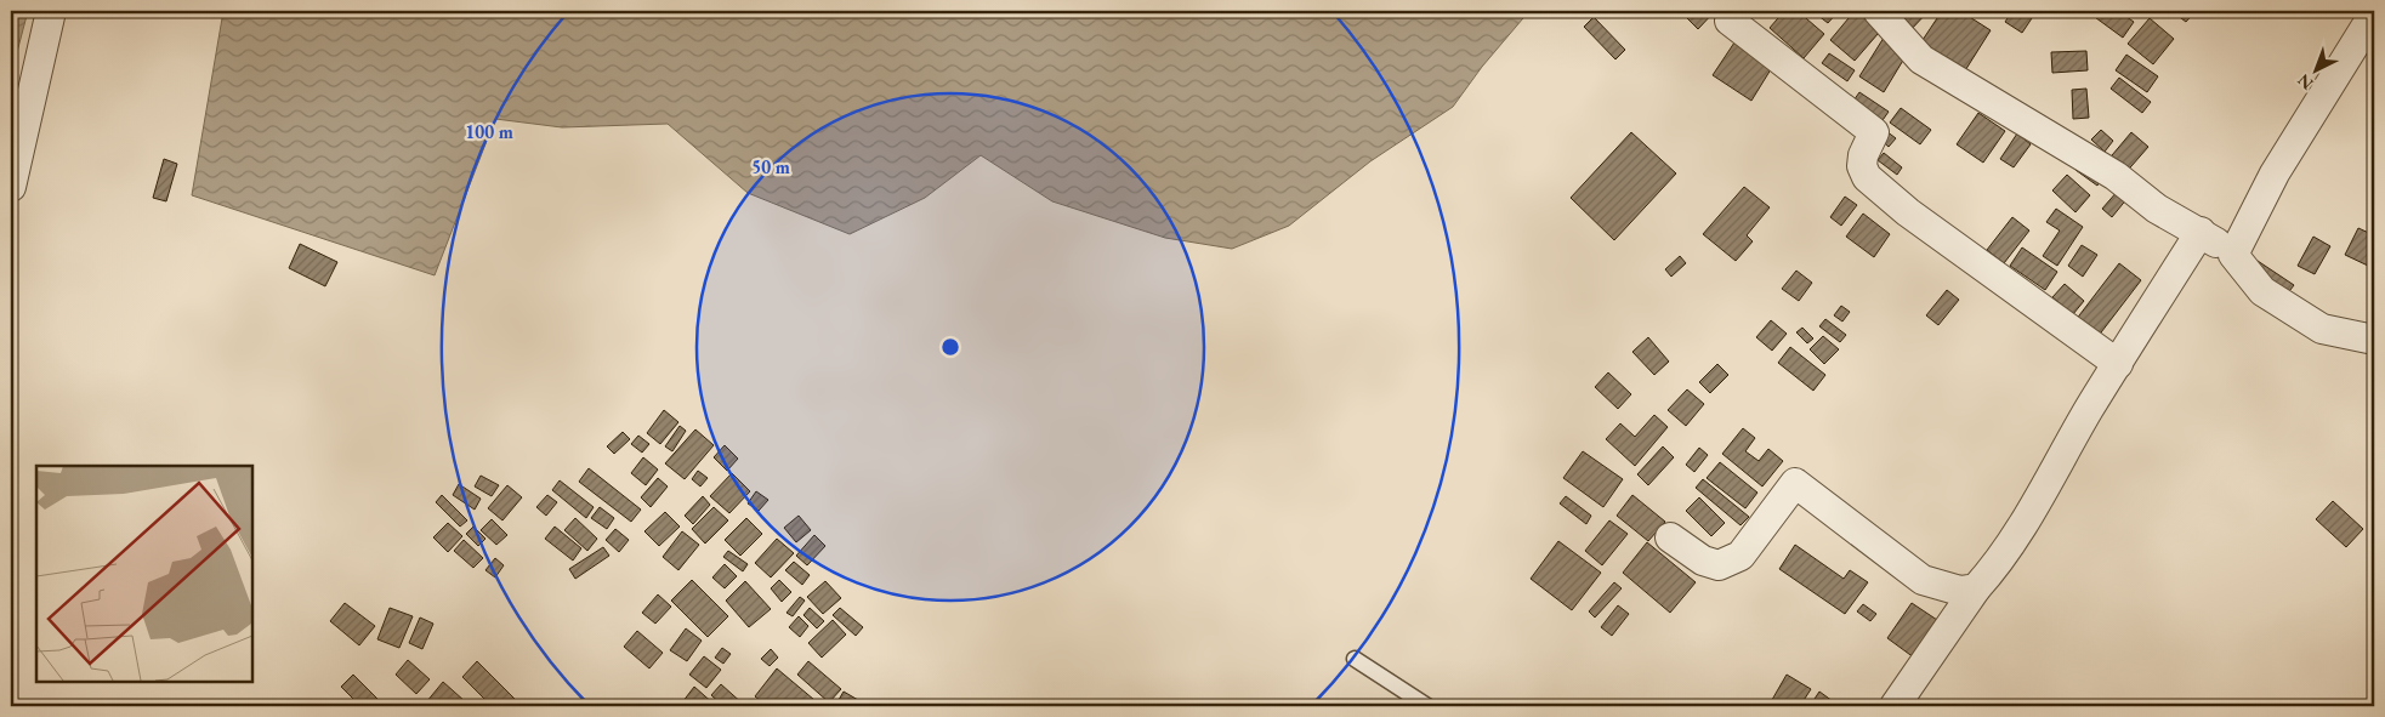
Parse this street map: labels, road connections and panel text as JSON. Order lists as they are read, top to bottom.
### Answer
{
  "north": "bottom left",
  "rings": ["100 m", "50 m"]
}
